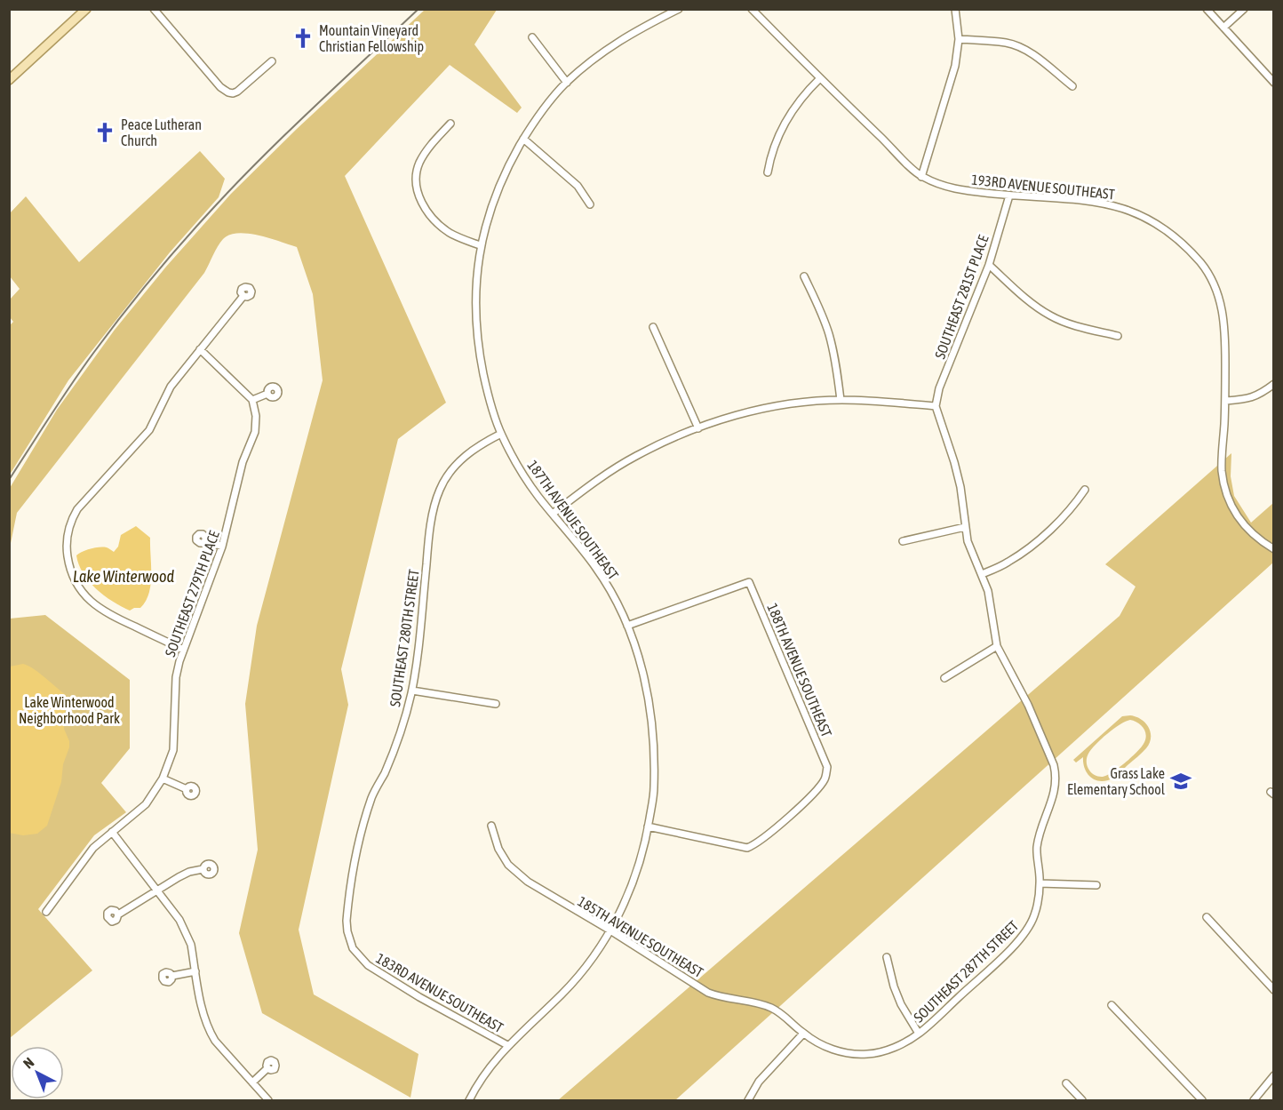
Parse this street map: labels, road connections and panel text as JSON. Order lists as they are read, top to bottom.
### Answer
{
  "streets": {
    "street": [
      "193RD AVENUE SOUTHEAST",
      "SOUTHEAST 281ST PLACE",
      "187TH AVENUE SOUTHEAST",
      "SOUTHEAST 279TH PLACE",
      "SOUTHEAST 280TH STREET",
      "188TH AVENUE SOUTHEAST",
      "185TH AVENUE SOUTHEAST",
      "SOUTHEAST 287TH STREET",
      "183RD AVENUE SOUTHEAST"
    ]
  },
  "crossings": [
    ["193RD AVENUE SOUTHEAST", "SOUTHEAST 281ST PLACE"],
    ["187TH AVENUE SOUTHEAST", "SOUTHEAST 280TH STREET"],
    ["187TH AVENUE SOUTHEAST", "188TH AVENUE SOUTHEAST"],
    ["187TH AVENUE SOUTHEAST", "185TH AVENUE SOUTHEAST"],
    ["187TH AVENUE SOUTHEAST", "183RD AVENUE SOUTHEAST"],
    ["SOUTHEAST 280TH STREET", "183RD AVENUE SOUTHEAST"],
    ["185TH AVENUE SOUTHEAST", "SOUTHEAST 287TH STREET"]
  ],
  "water": ["Lake Winterwood"],
  "parks": ["Lake Winterwood Neighborhood Park"],
  "places": {
    "church": ["Mountain Vineyard Christian Fellowship", "Peace Lutheran Church"],
    "school or university": ["Grass Lake Elementary School"]
  },
  "north": "top left"
}
